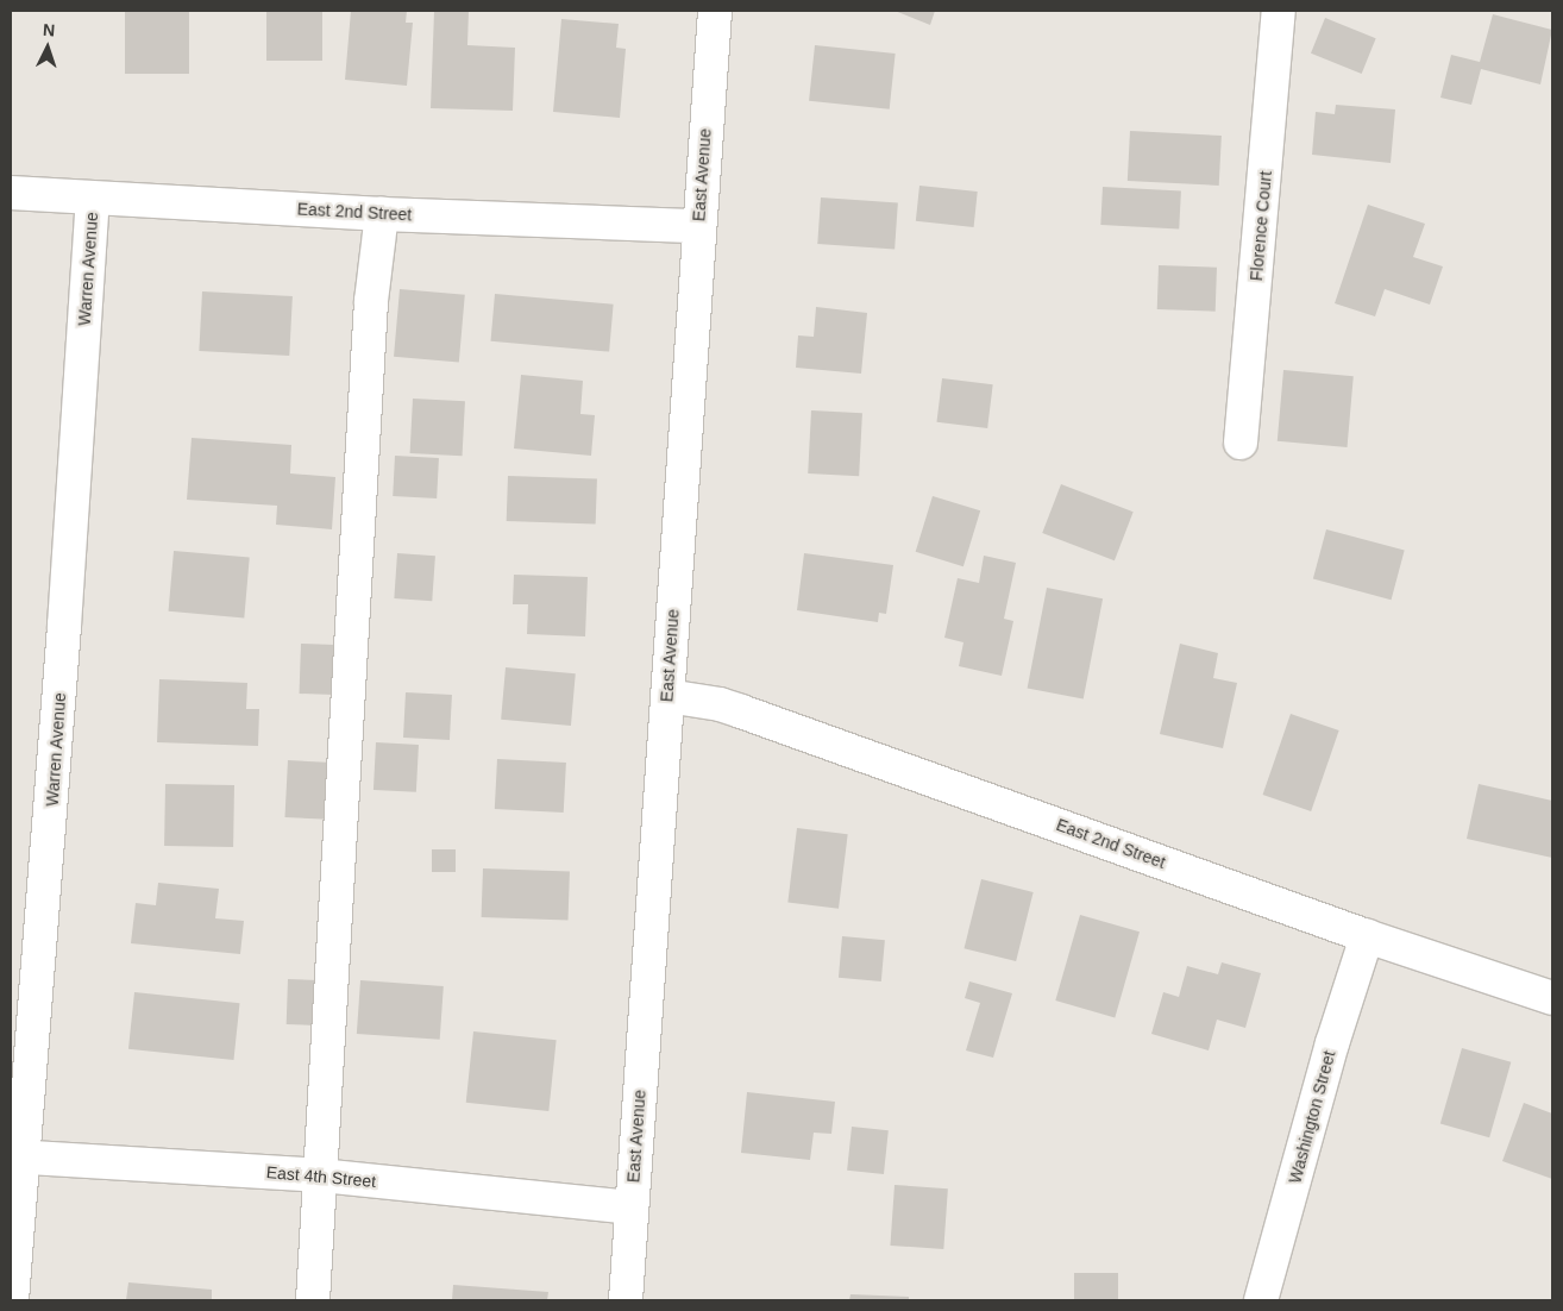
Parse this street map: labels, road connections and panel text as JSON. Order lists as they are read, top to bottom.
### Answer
{
  "streets": {
    "street": [
      "East Avenue",
      "East 2nd Street",
      "Florence Court",
      "Warren Avenue",
      "Washington Street",
      "East 4th Street"
    ]
  },
  "crossings": [
    ["East Avenue", "East 2nd Street"],
    ["East Avenue", "East 4th Street"],
    ["East 2nd Street", "Warren Avenue"],
    ["East 2nd Street", "Washington Street"],
    ["Warren Avenue", "East 4th Street"]
  ],
  "north": "top"
}
